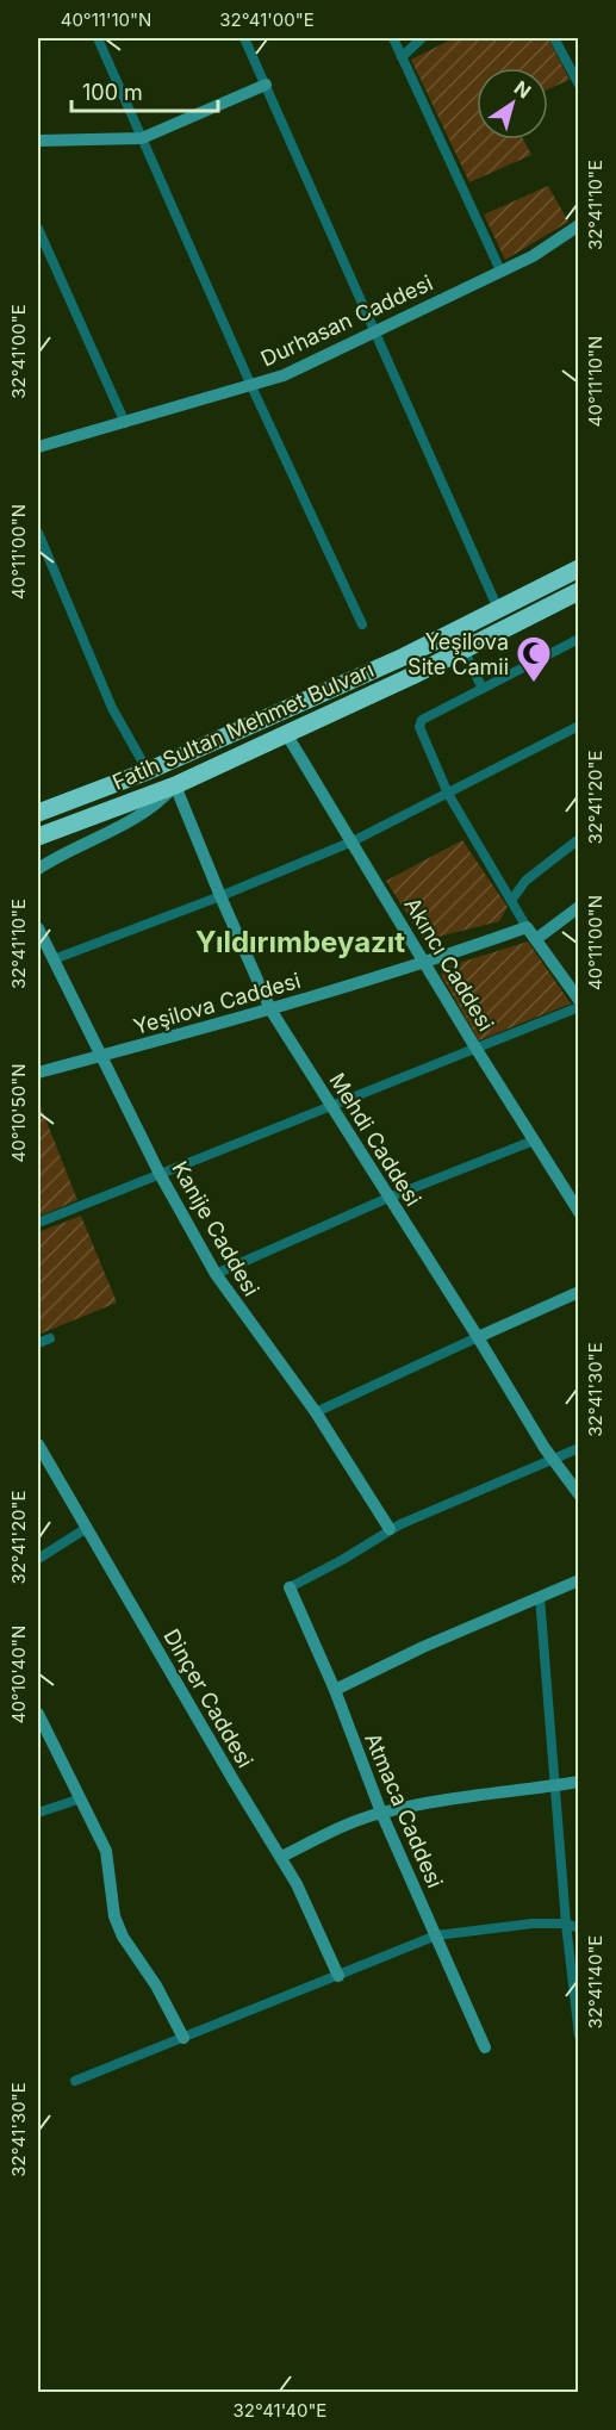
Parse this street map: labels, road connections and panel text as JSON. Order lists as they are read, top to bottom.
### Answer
{
  "streets": {
    "highway": ["Fatih Sultan Mehmet Bulvarı"],
    "street": [
      "Durhasan Caddesi",
      "Akıncı Caddesi",
      "Yeşilova Caddesi",
      "Mehdi Caddesi",
      "Kanije Caddesi",
      "Dinçer Caddesi",
      "Atmaca Caddesi"
    ]
  },
  "crossings": [
    ["Fatih Sultan Mehmet Bulvarı", "Akıncı Caddesi"],
    ["Fatih Sultan Mehmet Bulvarı", "Mehdi Caddesi"],
    ["Akıncı Caddesi", "Yeşilova Caddesi"],
    ["Yeşilova Caddesi", "Mehdi Caddesi"],
    ["Yeşilova Caddesi", "Kanije Caddesi"]
  ],
  "districts": ["Yıldırımbeyazıt"],
  "places": {
    "mosque": ["Yeşilova Site Camii"]
  },
  "scale_bar": "100 m",
  "north": "top right",
  "coordinates": [
    "40°11'10\"N",
    "32°41'00\"E",
    "32°41'10\"E",
    "40°11'00\"N",
    "32°41'20\"E",
    "40°10'50\"N",
    "32°41'30\"E",
    "40°10'40\"N",
    "32°41'40\"E"
  ]
}
